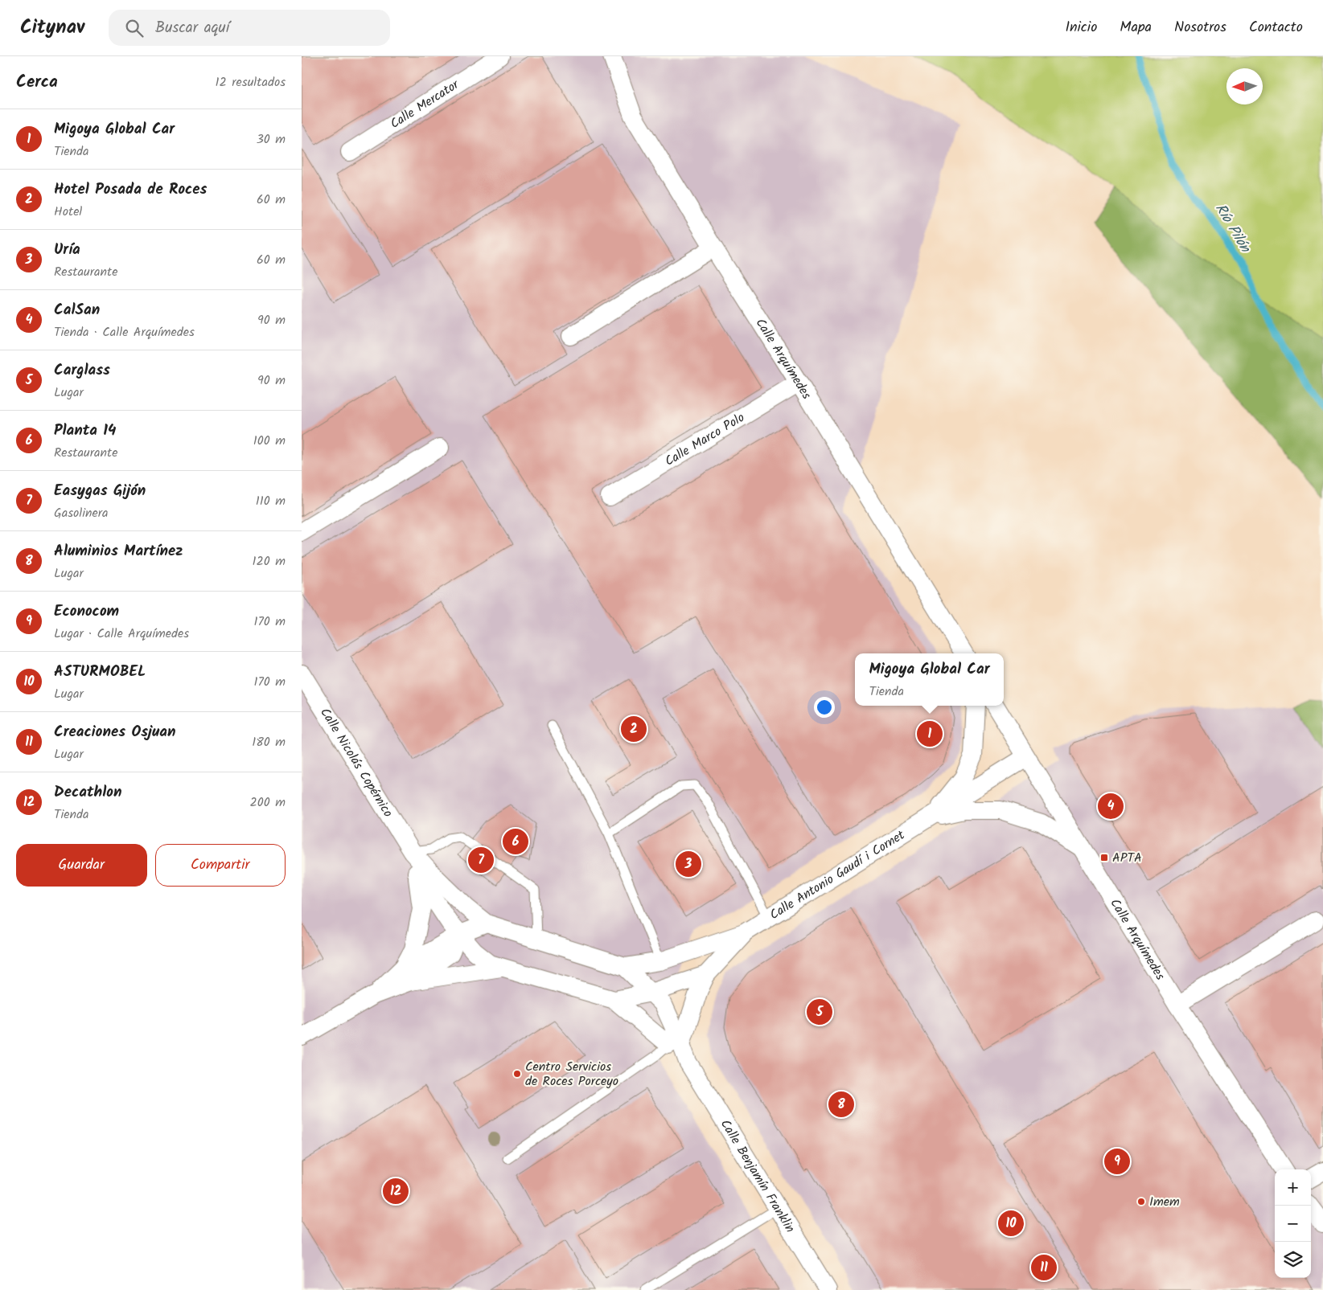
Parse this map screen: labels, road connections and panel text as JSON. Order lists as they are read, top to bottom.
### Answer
{
  "streets": {
    "street": [
      "Calle Mercator",
      "Calle Arquímedes",
      "Calle Marco Polo",
      "Calle Nicolás Copérnico",
      "Calle Antonio Gaudí i Cornet",
      "Calle Benjamín Franklin"
    ]
  },
  "crossings": [
    ["Calle Arquímedes", "Calle Marco Polo"],
    ["Calle Arquímedes", "Calle Antonio Gaudí i Cornet"],
    ["Calle Nicolás Copérnico", "Calle Antonio Gaudí i Cornet"],
    ["Calle Antonio Gaudí i Cornet", "Calle Benjamín Franklin"]
  ],
  "water": ["Río Pilón"],
  "places": {
    "transit": ["APTA"],
    "other": ["Centro Servicios de Roces Porceyo", "Imem"]
  },
  "north": "left",
  "page": {
    "header": "Citynav",
    "search": "Buscar aquí",
    "nav": [
      "Inicio",
      "Mapa",
      "Nosotros",
      "Contacto"
    ],
    "heading": ["Cerca", "12 resultados"],
    "list": [
      {
        "mark": "1",
        "name": "Migoya Global Car",
        "note": "Tienda",
        "value": "30 m"
      },
      {
        "mark": "2",
        "name": "Hotel Posada de Roces",
        "note": "Hotel",
        "value": "60 m"
      },
      {
        "mark": "3",
        "name": "Uría",
        "note": "Restaurante",
        "value": "60 m"
      },
      {
        "mark": "4",
        "name": "CalSan",
        "note": "Tienda · Calle Arquímedes",
        "value": "90 m"
      },
      {
        "mark": "5",
        "name": "Carglass",
        "note": "Lugar",
        "value": "90 m"
      },
      {
        "mark": "6",
        "name": "Planta 14",
        "note": "Restaurante",
        "value": "100 m"
      },
      {
        "mark": "7",
        "name": "Easygas Gijón",
        "note": "Gasolinera",
        "value": "110 m"
      },
      {
        "mark": "8",
        "name": "Aluminios Martínez",
        "note": "Lugar",
        "value": "120 m"
      },
      {
        "mark": "9",
        "name": "Econocom",
        "note": "Lugar · Calle Arquímedes",
        "value": "170 m"
      },
      {
        "mark": "10",
        "name": "ASTURMOBEL",
        "note": "Lugar",
        "value": "170 m"
      },
      {
        "mark": "11",
        "name": "Creaciones Osjuan",
        "note": "Lugar",
        "value": "180 m"
      },
      {
        "mark": "12",
        "name": "Decathlon",
        "note": "Tienda",
        "value": "200 m"
      }
    ],
    "popup": ["Migoya Global Car", "Tienda"],
    "pins": [
      "2",
      "1",
      "4",
      "6",
      "7",
      "3",
      "5",
      "8",
      "9",
      "12",
      "10",
      "11"
    ],
    "buttons": ["Guardar", "Compartir"],
    "map_buttons": ["+", "−"]
  }
}
